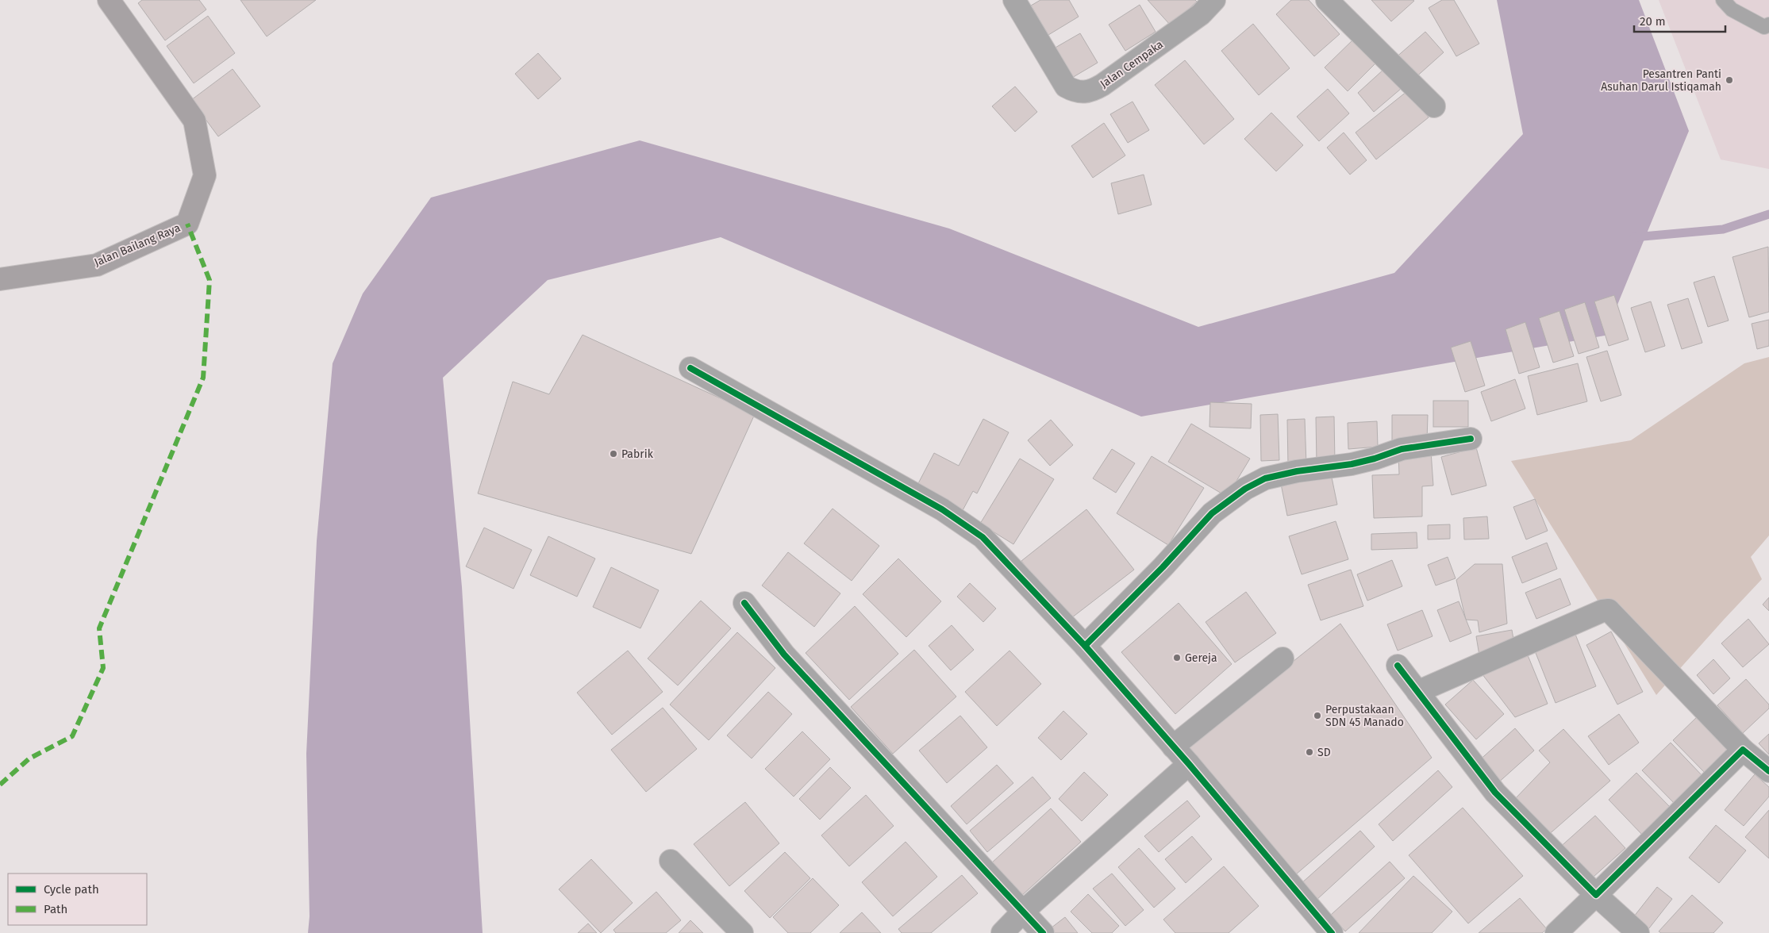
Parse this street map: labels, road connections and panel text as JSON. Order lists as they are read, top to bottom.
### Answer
{
  "streets": {
    "highway": ["Jalan Bailang Raya"],
    "street": ["Jalan Cempaka"]
  },
  "places": [
    "Pesantren Panti Asuhan Darul Istiqamah",
    "Pabrik",
    "Gereja",
    "Perpustakaan SDN 45 Manado",
    "SD"
  ],
  "legend": ["Cycle path", "Path"],
  "scale_bar": "20 m"
}
